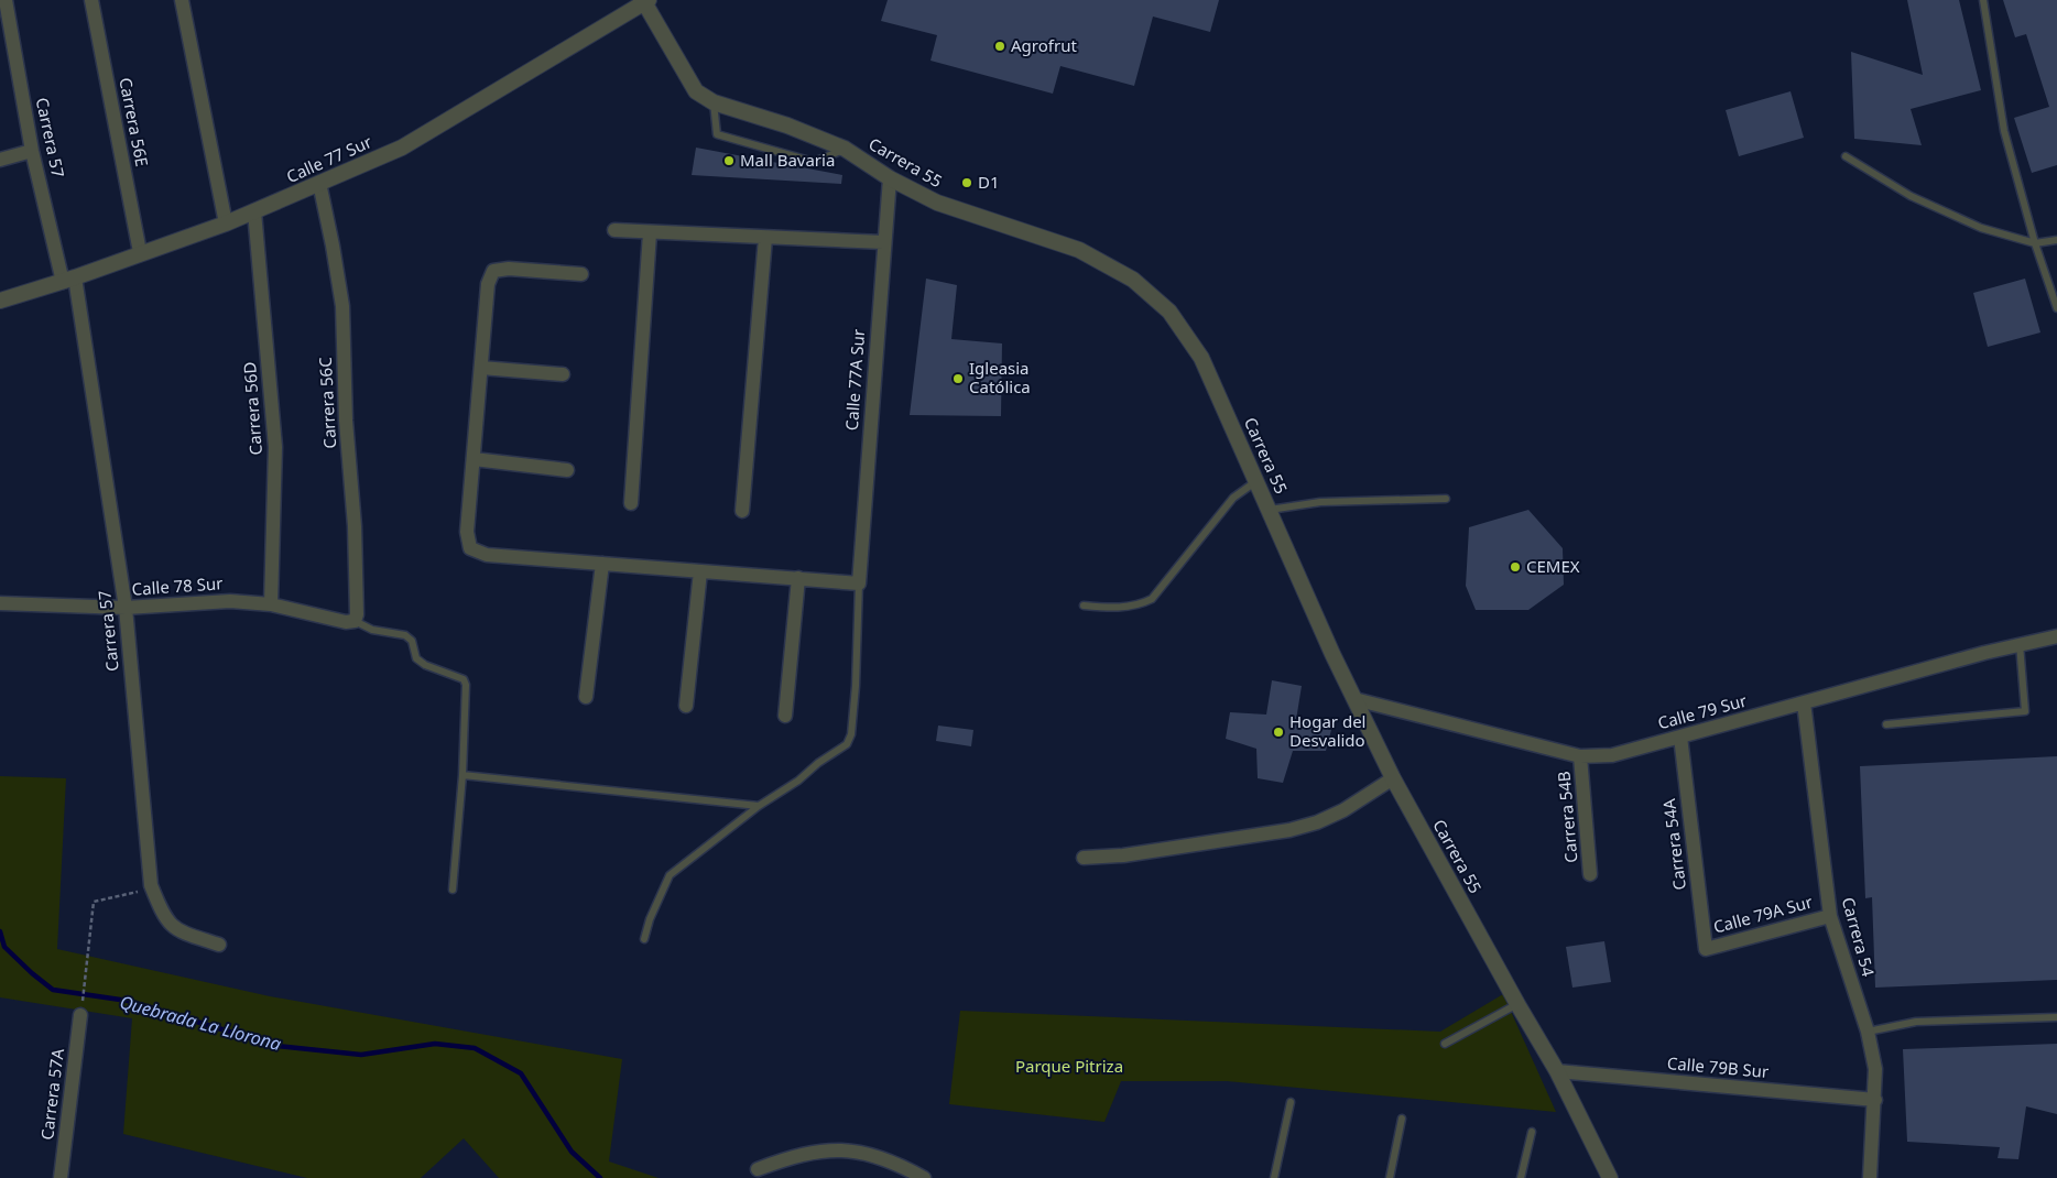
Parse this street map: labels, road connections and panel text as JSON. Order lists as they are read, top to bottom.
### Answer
{
  "streets": {
    "street": [
      "Carrera 56E",
      "Carrera 57",
      "Calle 77 Sur",
      "Carrera 55",
      "Calle 77A Sur",
      "Carrera 56C",
      "Carrera 56D",
      "Calle 78 Sur",
      "Calle 79 Sur",
      "Carrera 54B",
      "Carrera 54A",
      "Calle 79A Sur",
      "Carrera 54",
      "Calle 79B Sur",
      "Carrera 57A"
    ]
  },
  "crossings": [
    ["Carrera 56E", "Calle 77 Sur"],
    ["Carrera 57", "Calle 77 Sur"],
    ["Carrera 57", "Calle 78 Sur"],
    ["Calle 77 Sur", "Carrera 55"],
    ["Calle 77 Sur", "Carrera 56C"],
    ["Calle 77 Sur", "Carrera 56D"],
    ["Carrera 55", "Calle 77A Sur"],
    ["Carrera 55", "Calle 79 Sur"],
    ["Carrera 55", "Calle 79B Sur"],
    ["Carrera 56C", "Calle 78 Sur"],
    ["Carrera 56D", "Calle 78 Sur"],
    ["Calle 79 Sur", "Carrera 54B"],
    ["Calle 79 Sur", "Carrera 54A"],
    ["Calle 79 Sur", "Carrera 54"],
    ["Carrera 54A", "Calle 79A Sur"],
    ["Calle 79A Sur", "Carrera 54"],
    ["Carrera 54", "Calle 79B Sur"]
  ],
  "water": ["Quebrada La Llorona"],
  "parks": ["Parque Pitriza"],
  "places": [
    "Agrofrut",
    "Mall Bavaria",
    "D1",
    "Igleasia Católica",
    "CEMEX",
    "Hogar del Desvalido"
  ]
}
